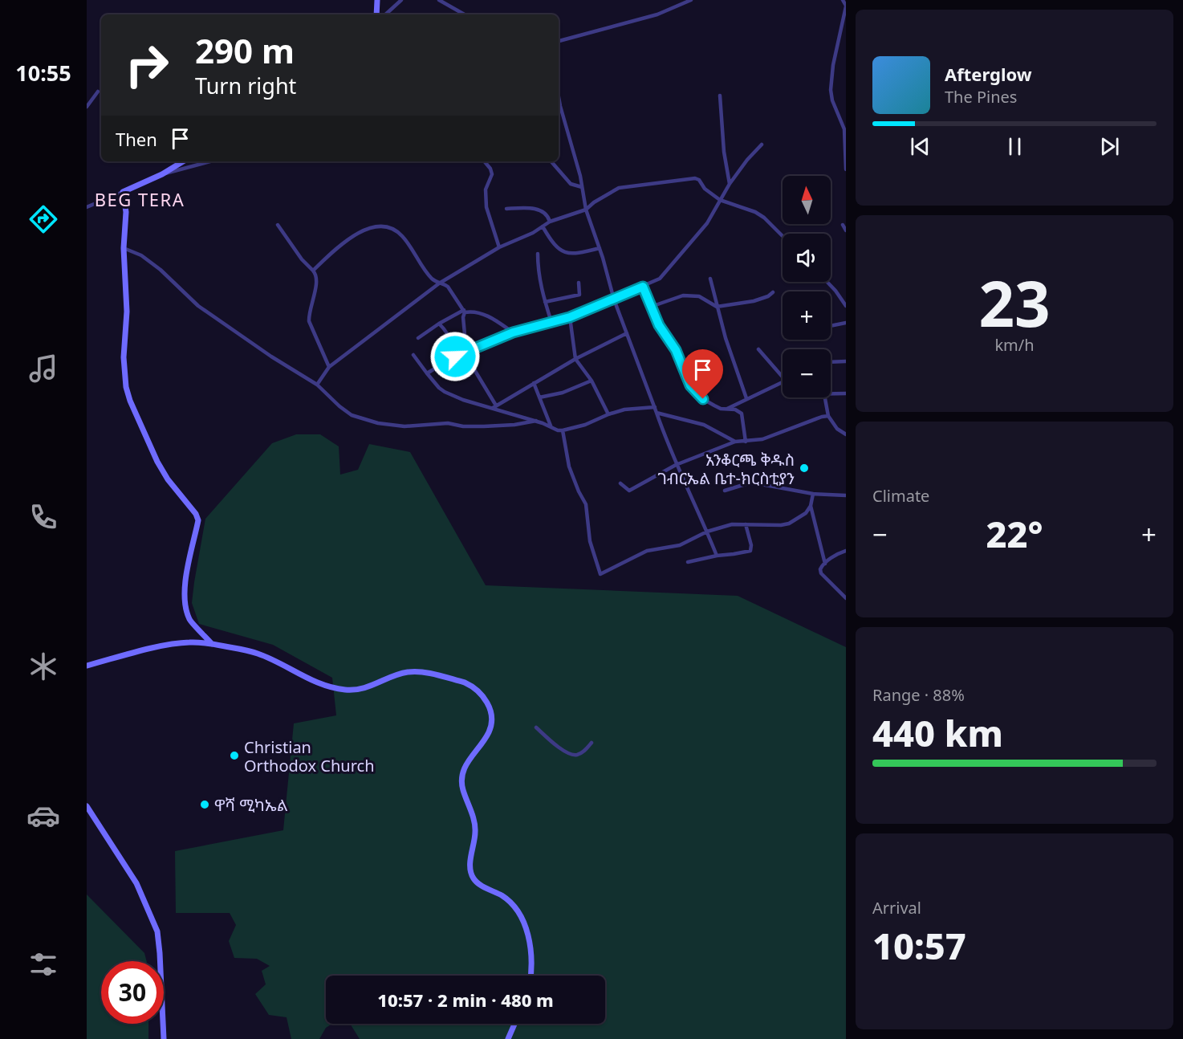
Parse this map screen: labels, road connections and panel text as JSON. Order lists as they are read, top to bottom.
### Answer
{
  "districts": ["BEG TERA"],
  "places": ["አንቆርጫ ቅዱስ ገብርኤል ቤተ-ክርስቲያን", "Christian Orthodox Church", "ዋሻ ሚካኤል"],
  "north": "top",
  "page": {
    "tabs": "10:55",
    "turn": ["290 m", "Turn right"],
    "song": ["Afterglow", "The Pines"],
    "then": "Then",
    "map_buttons": ["+", "−"],
    "tile": [
      ["23", "km/h"],
      "Climate",
      ["Range · 88%", "440 km"],
      ["Arrival", "10:57"]
    ],
    "heat": ["−", "22°", "+"],
    "limit": "30",
    "trip": "10:57 · 2 min · 480 m"
  }
}
